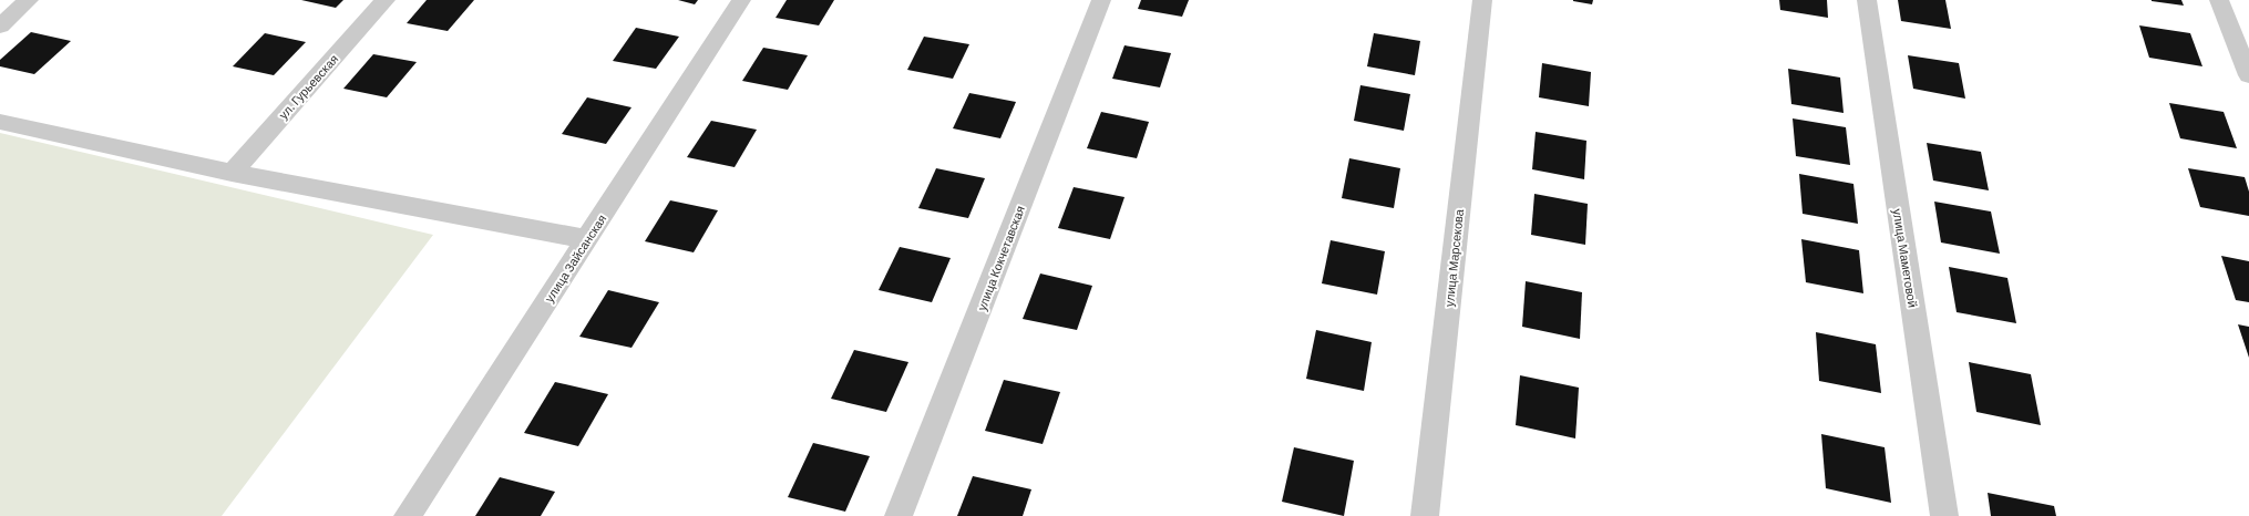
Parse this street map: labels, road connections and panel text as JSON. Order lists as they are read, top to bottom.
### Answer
{
  "streets": {
    "street": [
      "ул. Гурьевская",
      "улица Зайсанская",
      "улица Кокчетавская",
      "улица Марсекова",
      "улица Маметовой"
    ]
  }
}
